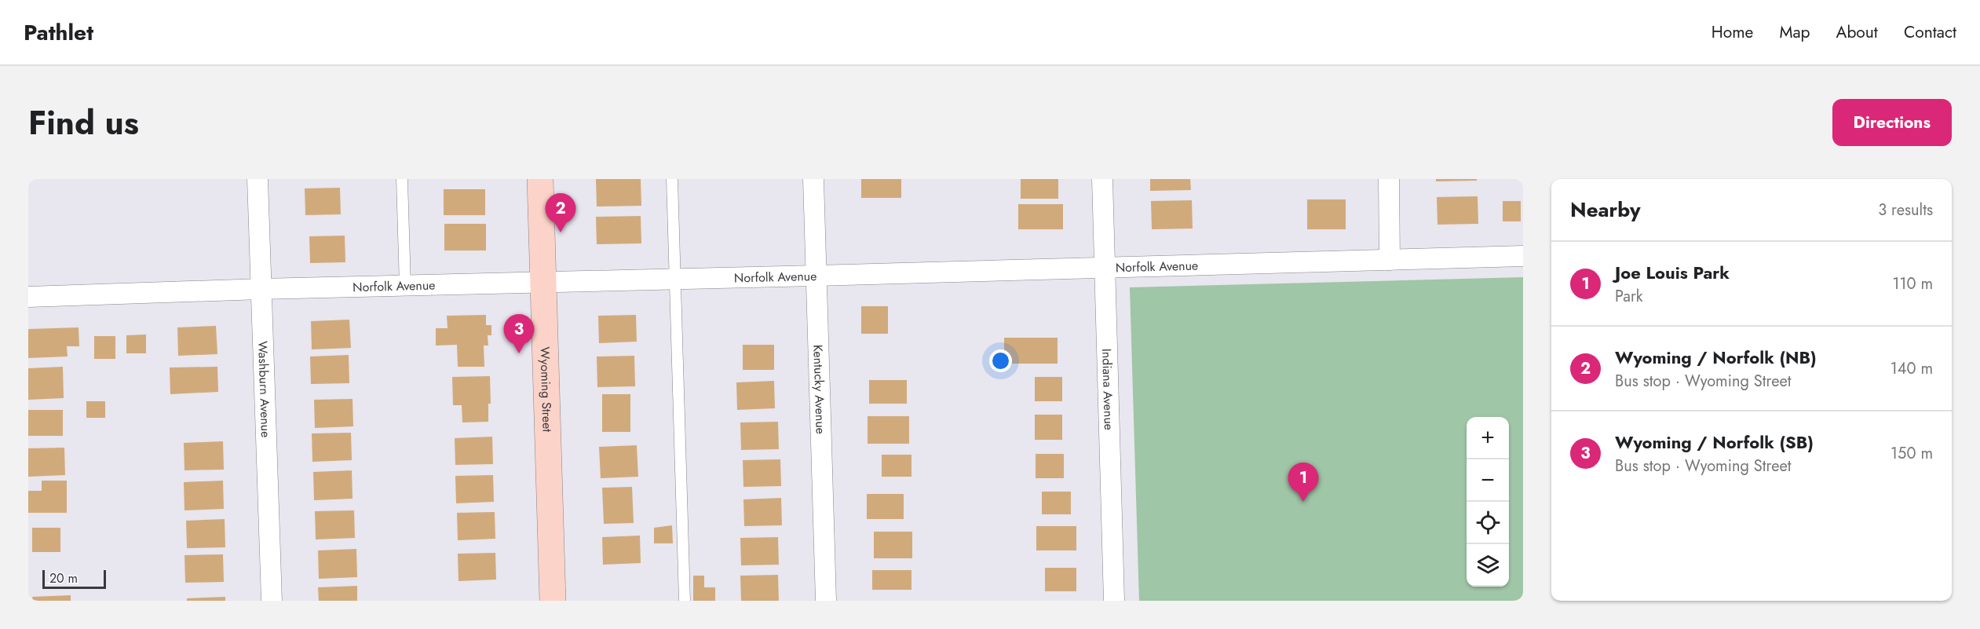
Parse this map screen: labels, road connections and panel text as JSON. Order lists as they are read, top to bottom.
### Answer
{
  "streets": {
    "street": [
      "Norfolk Avenue",
      "Wyoming Street",
      "Kentucky Avenue",
      "Washburn Avenue",
      "Indiana Avenue"
    ]
  },
  "crossings": [
    ["Norfolk Avenue", "Wyoming Street"],
    ["Norfolk Avenue", "Kentucky Avenue"],
    ["Norfolk Avenue", "Washburn Avenue"],
    ["Norfolk Avenue", "Indiana Avenue"]
  ],
  "scale_bar": "20 m",
  "page": {
    "header": "Pathlet",
    "nav": [
      "Home",
      "Map",
      "About",
      "Contact"
    ],
    "title": "Find us",
    "buttons": "Directions",
    "heading": ["Nearby", "3 results"],
    "pins": ["2", "3", "1"],
    "list": [
      {
        "mark": "1",
        "name": "Joe Louis Park",
        "note": "Park",
        "value": "110 m"
      },
      {
        "mark": "2",
        "name": "Wyoming / Norfolk (NB)",
        "note": "Bus stop · Wyoming Street",
        "value": "140 m"
      },
      {
        "mark": "3",
        "name": "Wyoming / Norfolk (SB)",
        "note": "Bus stop · Wyoming Street",
        "value": "150 m"
      }
    ],
    "map_buttons": ["+", "−"],
    "scale": "20 m"
  }
}
